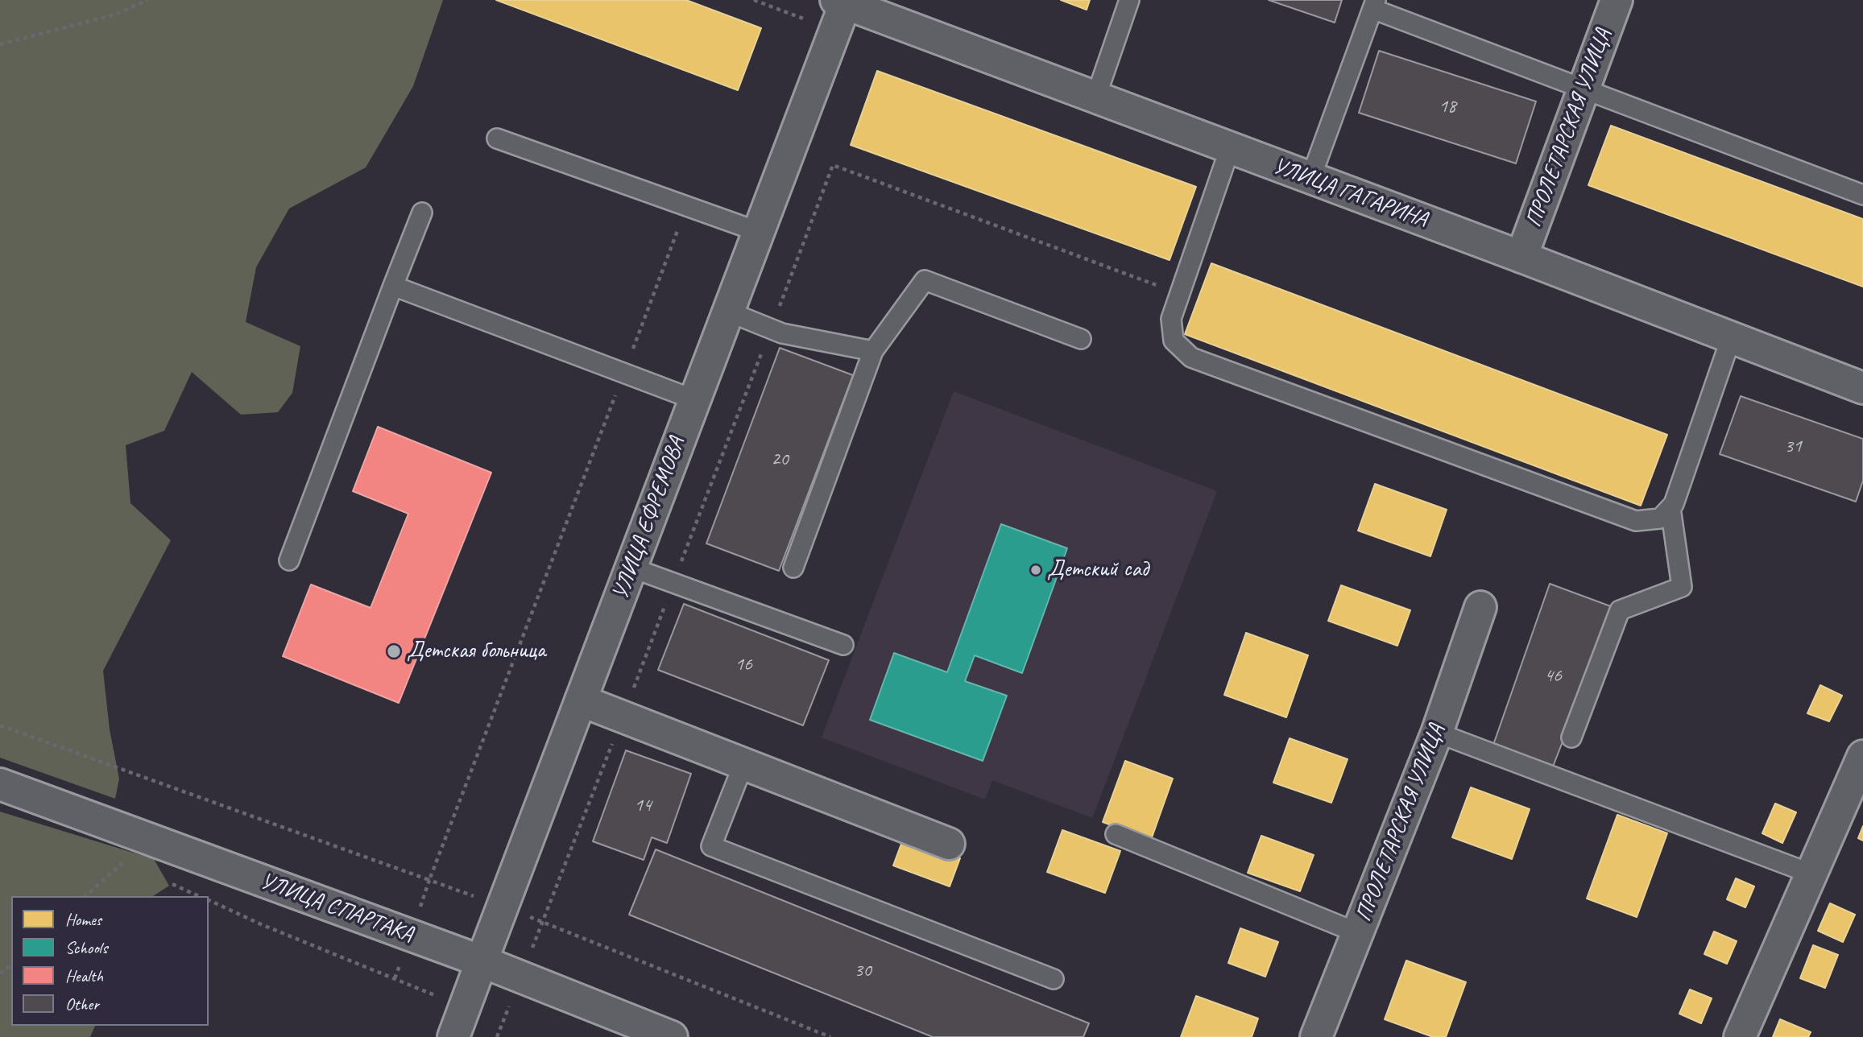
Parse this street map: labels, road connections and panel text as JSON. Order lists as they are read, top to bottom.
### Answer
{
  "streets": {
    "street": [
      "ПРОЛЕТАРСКАЯ УЛИЦА",
      "УЛИЦА ГАГАРИНА",
      "УЛИЦА ЕФРЕМОВА",
      "УЛИЦА СПАРТАКА"
    ]
  },
  "crossings": [
    ["ПРОЛЕТАРСКАЯ УЛИЦА", "УЛИЦА ГАГАРИНА"],
    ["УЛИЦА ГАГАРИНА", "УЛИЦА ЕФРЕМОВА"],
    ["УЛИЦА ЕФРЕМОВА", "УЛИЦА СПАРТАКА"]
  ],
  "places": ["Детский сад", "Детская больница"],
  "house_numbers": [
    "18",
    "31",
    "20",
    "16",
    "46",
    "14",
    "30"
  ],
  "legend": [
    "Homes",
    "Schools",
    "Health",
    "Other"
  ]
}
